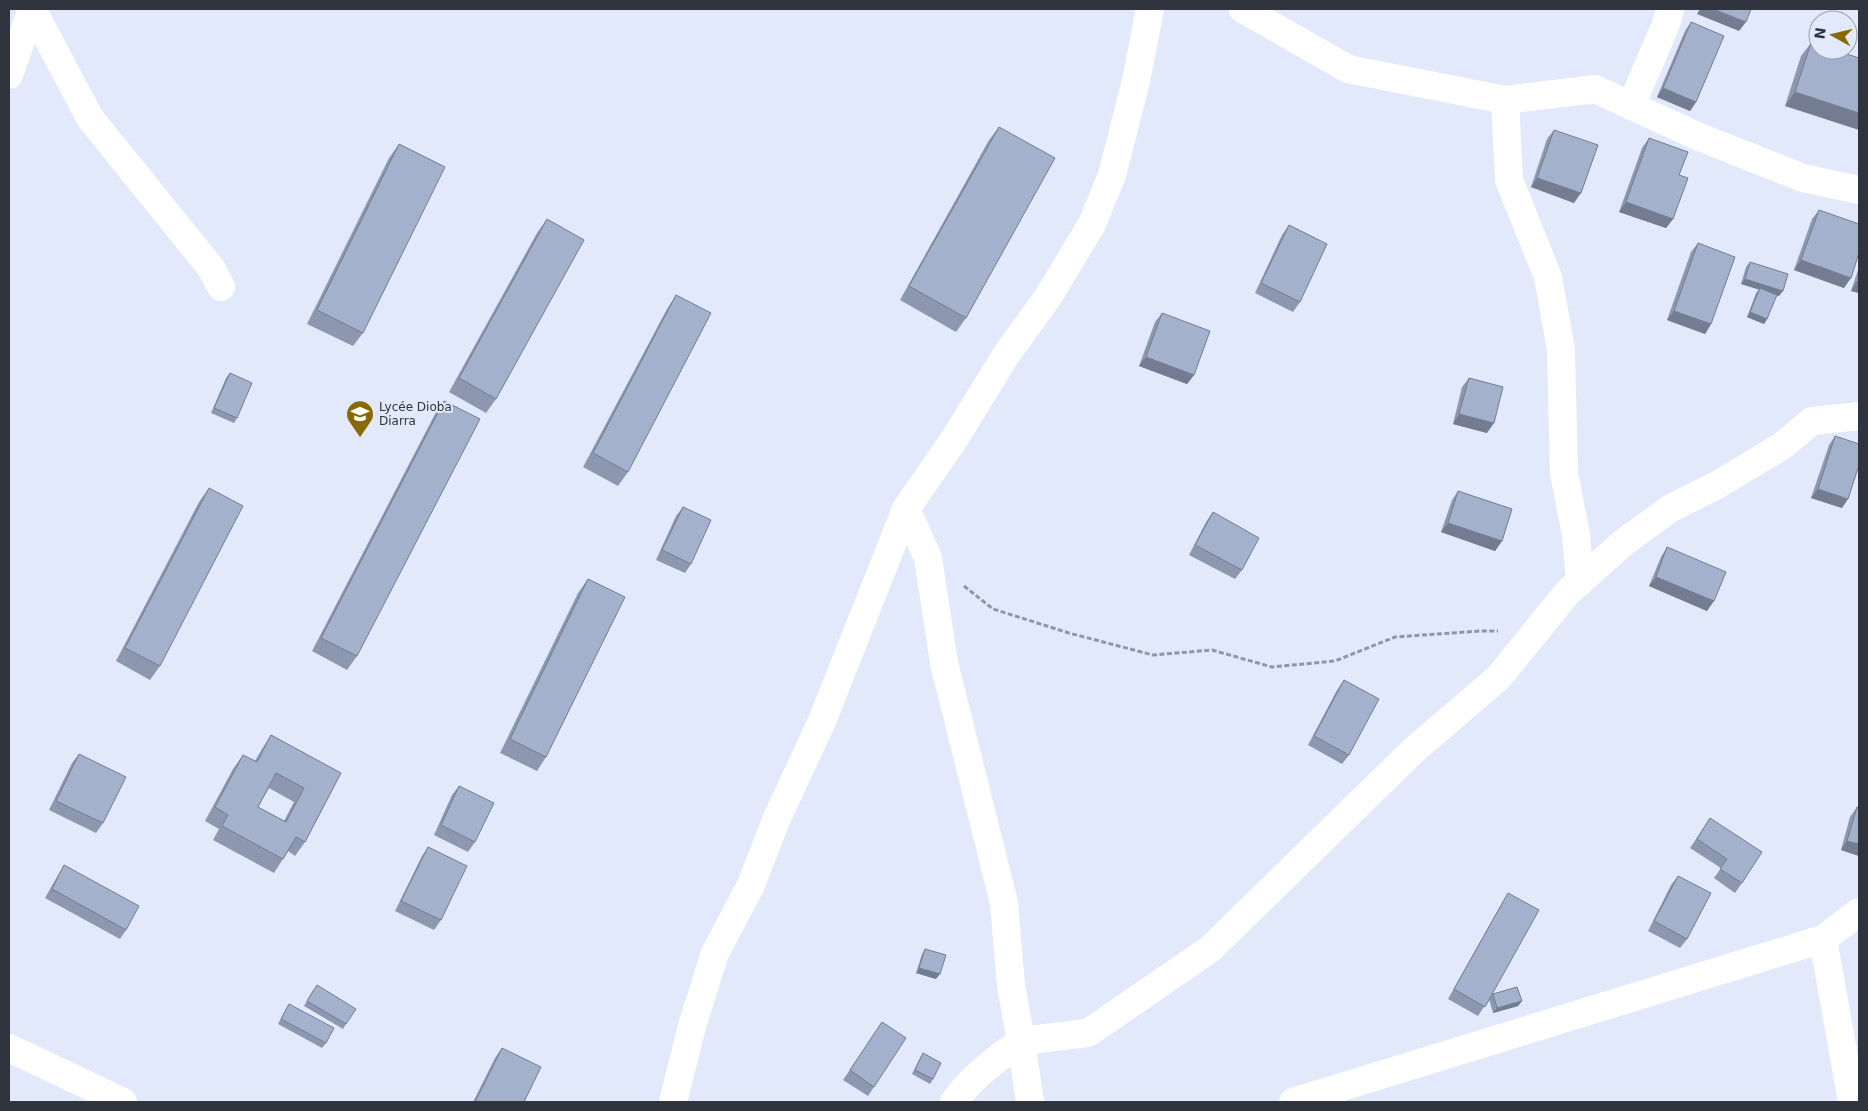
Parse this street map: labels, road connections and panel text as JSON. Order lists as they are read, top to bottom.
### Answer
{
  "places": {
    "school or university": ["Lycée Dioba Diarra"]
  },
  "north": "left"
}
